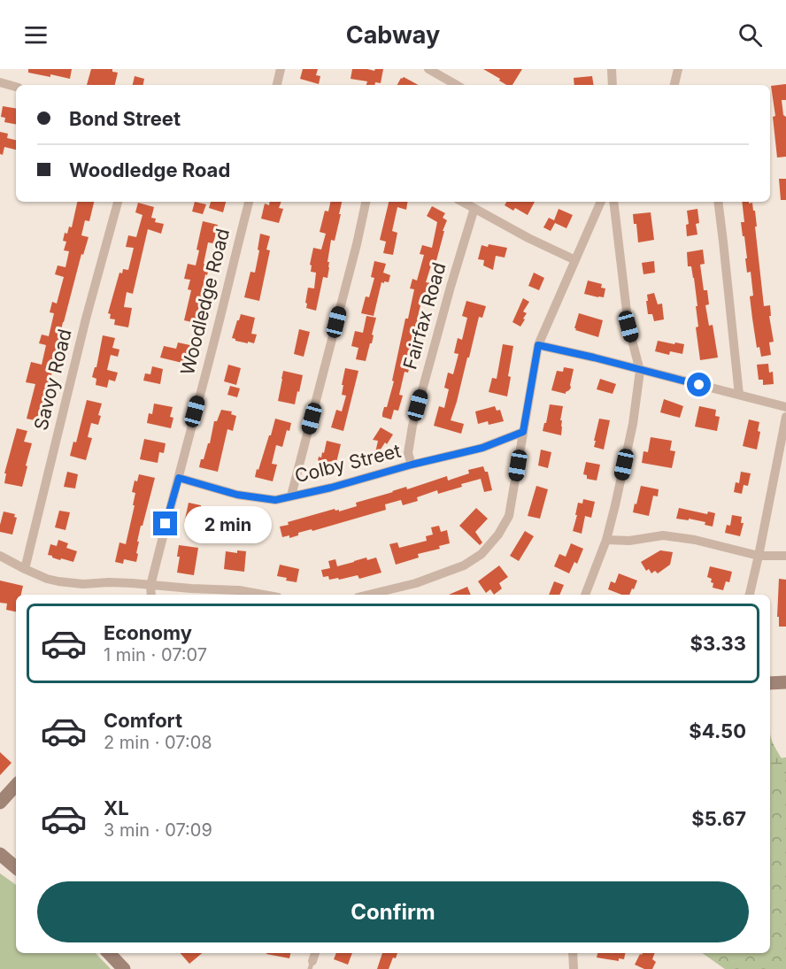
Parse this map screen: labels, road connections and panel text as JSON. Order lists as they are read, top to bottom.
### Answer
{
  "streets": {
    "street": [
      "Woodledge Road",
      "Fairfax Road",
      "Savoy Road",
      "Colby Street"
    ]
  },
  "crossings": [
    ["Woodledge Road", "Colby Street"],
    ["Fairfax Road", "Colby Street"]
  ],
  "page": {
    "header": "Cabway",
    "banner": ["Bond Street", "Woodledge Road"],
    "bubble": "2 min",
    "list": [
      {
        "name": "Economy",
        "note": "1 min · 07:07",
        "value": "$3.33"
      },
      {
        "name": "Comfort",
        "note": "2 min · 07:08",
        "value": "$4.50"
      },
      {
        "name": "XL",
        "note": "3 min · 07:09",
        "value": "$5.67"
      }
    ],
    "buttons": "Confirm"
  }
}
